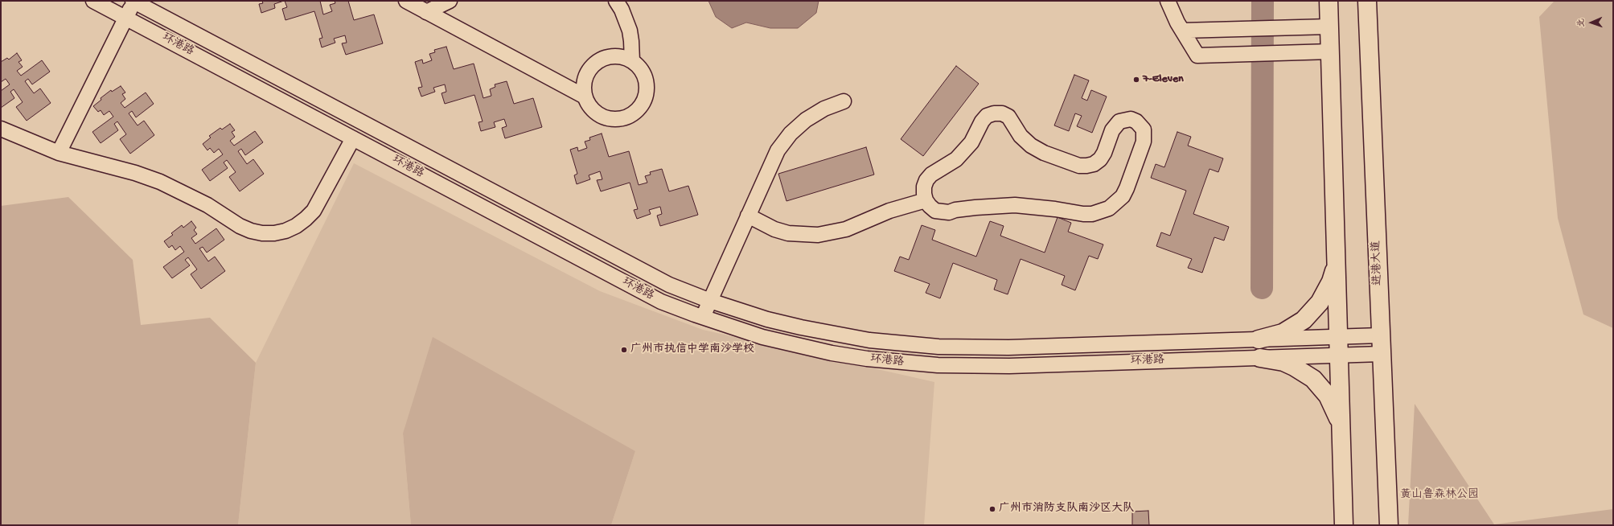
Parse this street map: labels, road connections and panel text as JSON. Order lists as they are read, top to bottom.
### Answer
{
  "streets": {
    "highway": ["进港大道"],
    "street": ["环港路"]
  },
  "crossings": [
    ["环港路", "进港大道"]
  ],
  "parks": ["黄山鲁森林公园"],
  "places": ["7-Eleven", "广州市执信中学南沙学校", "广州市消防支队南沙区大队"],
  "north": "left"
}
